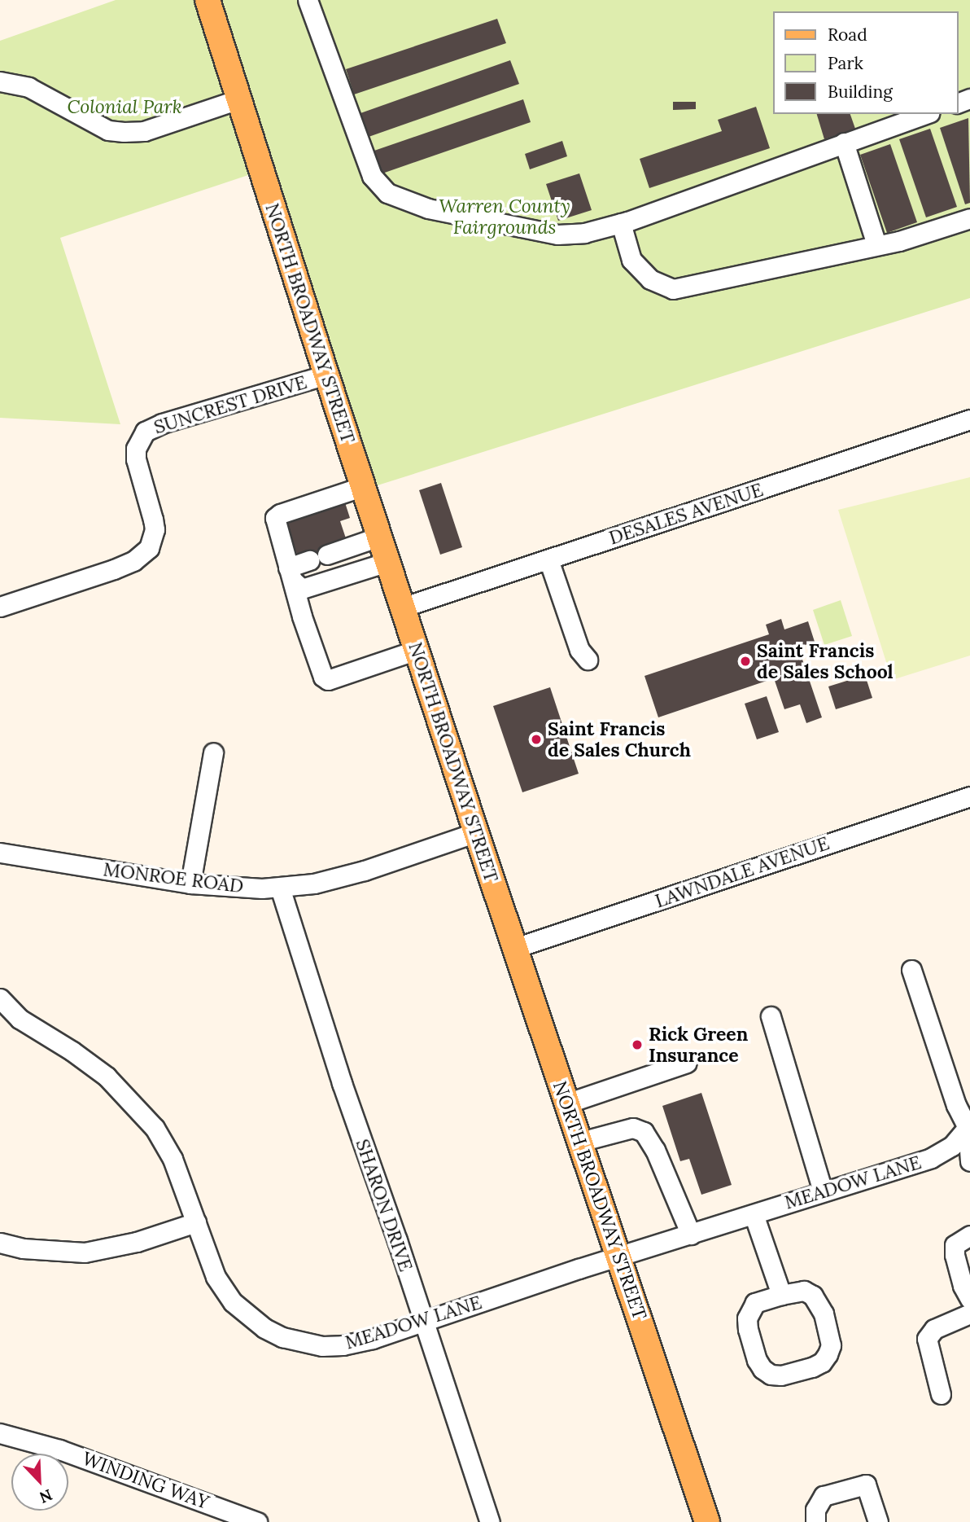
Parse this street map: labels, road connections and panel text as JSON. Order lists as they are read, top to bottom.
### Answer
{
  "streets": {
    "main road": ["NORTH BROADWAY STREET"],
    "street": [
      "SUNCREST DRIVE",
      "DESALES AVENUE",
      "LAWNDALE AVENUE",
      "MONROE ROAD",
      "MEADOW LANE",
      "SHARON DRIVE",
      "WINDING WAY"
    ]
  },
  "crossings": [
    ["NORTH BROADWAY STREET", "SUNCREST DRIVE"],
    ["NORTH BROADWAY STREET", "DESALES AVENUE"],
    ["NORTH BROADWAY STREET", "LAWNDALE AVENUE"],
    ["NORTH BROADWAY STREET", "MONROE ROAD"],
    ["NORTH BROADWAY STREET", "MEADOW LANE"],
    ["MONROE ROAD", "SHARON DRIVE"],
    ["MEADOW LANE", "SHARON DRIVE"]
  ],
  "parks": ["Colonial Park", "Warren County Fairgrounds"],
  "places": ["Saint Francis de Sales School", "Saint Francis de Sales Church", "Rick Green Insurance"],
  "legend": ["Road", "Park", "Building"],
  "north": "bottom right"
}
